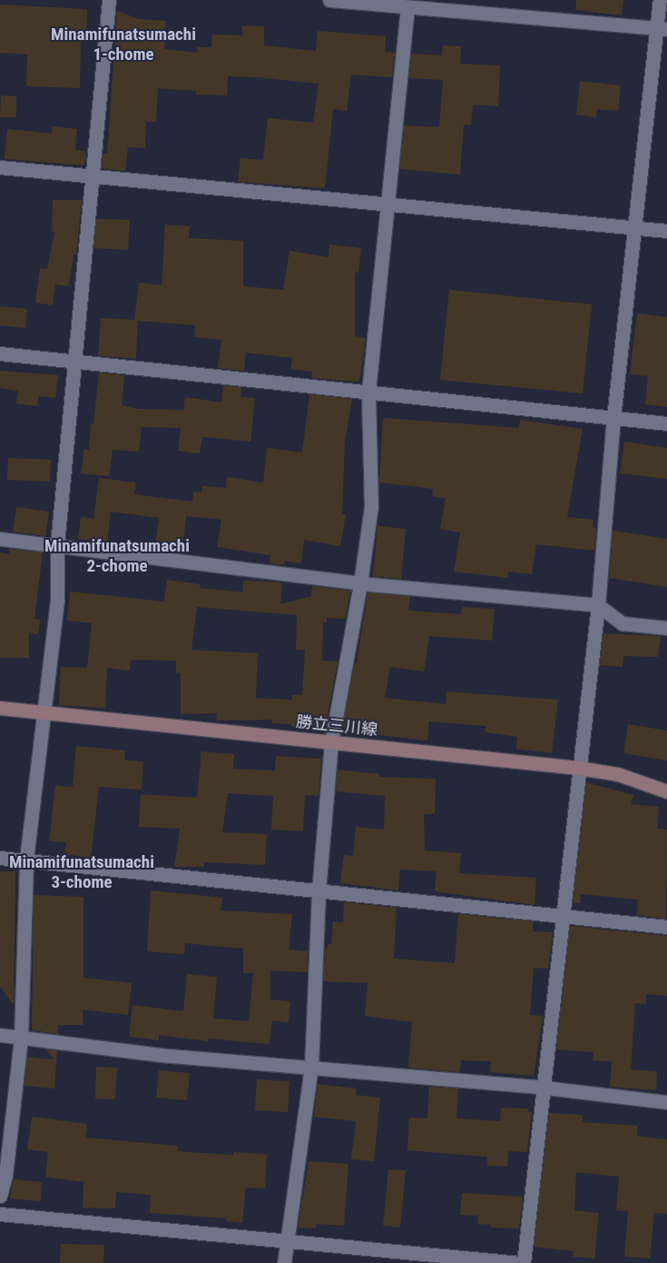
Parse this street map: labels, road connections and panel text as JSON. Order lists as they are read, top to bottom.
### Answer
{
  "streets": {
    "main road": ["勝立三川線"]
  },
  "districts": ["Minamifunatsumachi 1-chome", "Minamifunatsumachi 2-chome", "Minamifunatsumachi 3-chome"]
}
